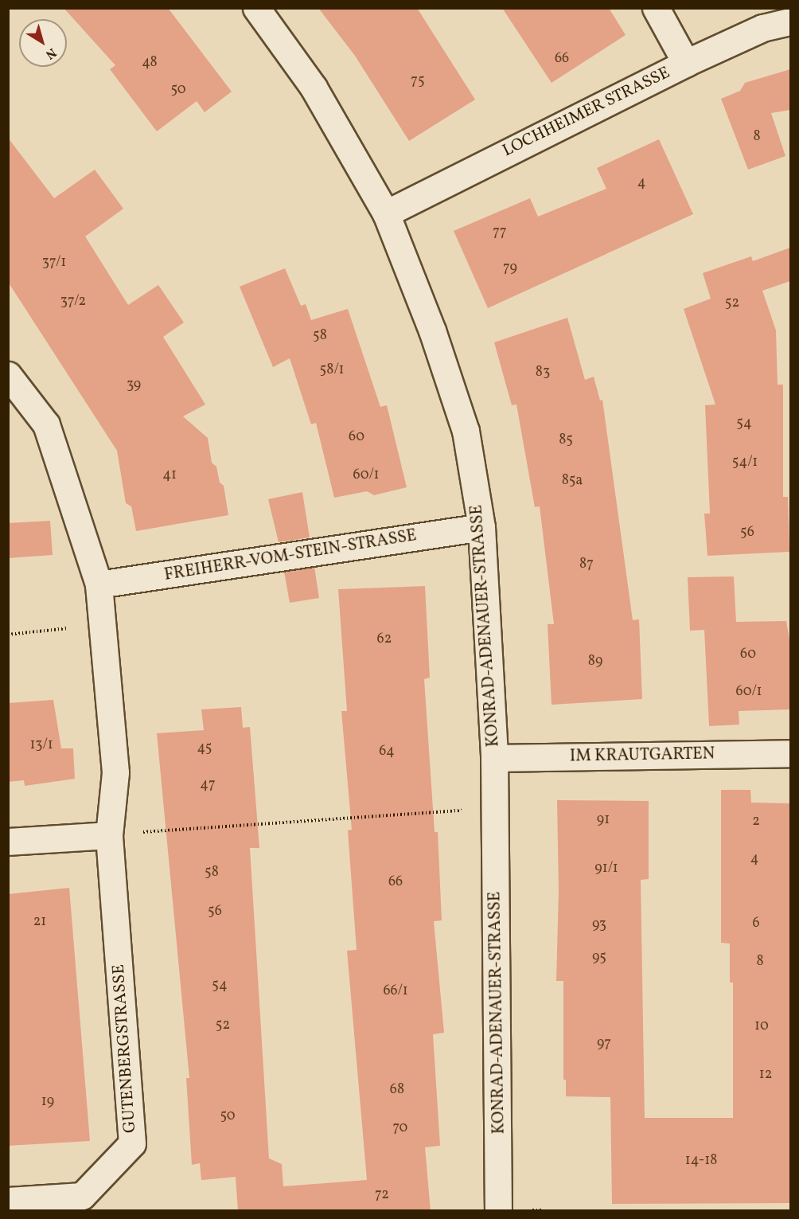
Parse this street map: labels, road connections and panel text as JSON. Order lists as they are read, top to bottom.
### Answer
{
  "streets": {
    "street": [
      "LOCHHEIMER STRASSE",
      "FREIHERR-VOM-STEIN-STRASSE",
      "KONRAD-ADENAUER-STRASSE",
      "IM KRAUTGARTEN",
      "GUTENBERGSTRASSE"
    ]
  },
  "crossings": [
    ["LOCHHEIMER STRASSE", "KONRAD-ADENAUER-STRASSE"],
    ["FREIHERR-VOM-STEIN-STRASSE", "KONRAD-ADENAUER-STRASSE"],
    ["KONRAD-ADENAUER-STRASSE", "IM KRAUTGARTEN"]
  ],
  "house_numbers": [
    "66",
    "48",
    "75",
    "50",
    "8",
    "4",
    "77",
    "37/1",
    "79",
    "37/2",
    "52",
    "58",
    "58/1",
    "83",
    "39",
    "54",
    "60",
    "85",
    "54/1",
    "41",
    "60/1",
    "85a",
    "56",
    "87",
    "62",
    "60",
    "89",
    "60/1",
    "13/1",
    "45",
    "64",
    "47",
    "91",
    "2",
    "4",
    "91/1",
    "58",
    "66",
    "56",
    "21",
    "6",
    "93",
    "95",
    "8",
    "54",
    "66/1",
    "52",
    "10",
    "97",
    "12",
    "68",
    "19",
    "50",
    "70",
    "14-18",
    "72"
  ],
  "north": "bottom right"
}
